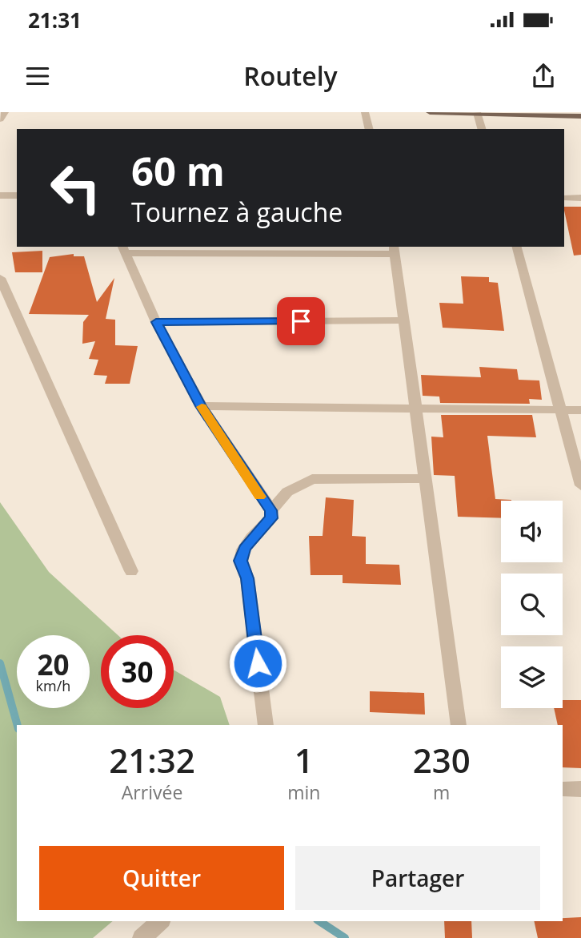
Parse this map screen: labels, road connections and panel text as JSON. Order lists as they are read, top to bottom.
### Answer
{
  "page": {
    "status": "21:31",
    "header": "Routely",
    "turn": ["60 m", "Tournez à gauche"],
    "speed": "20 km/h",
    "limit": "30",
    "eta": [
      "21:32",
      "Arrivée",
      "1",
      "min",
      "230",
      "m"
    ],
    "buttons": ["Quitter", "Partager"]
  }
}
